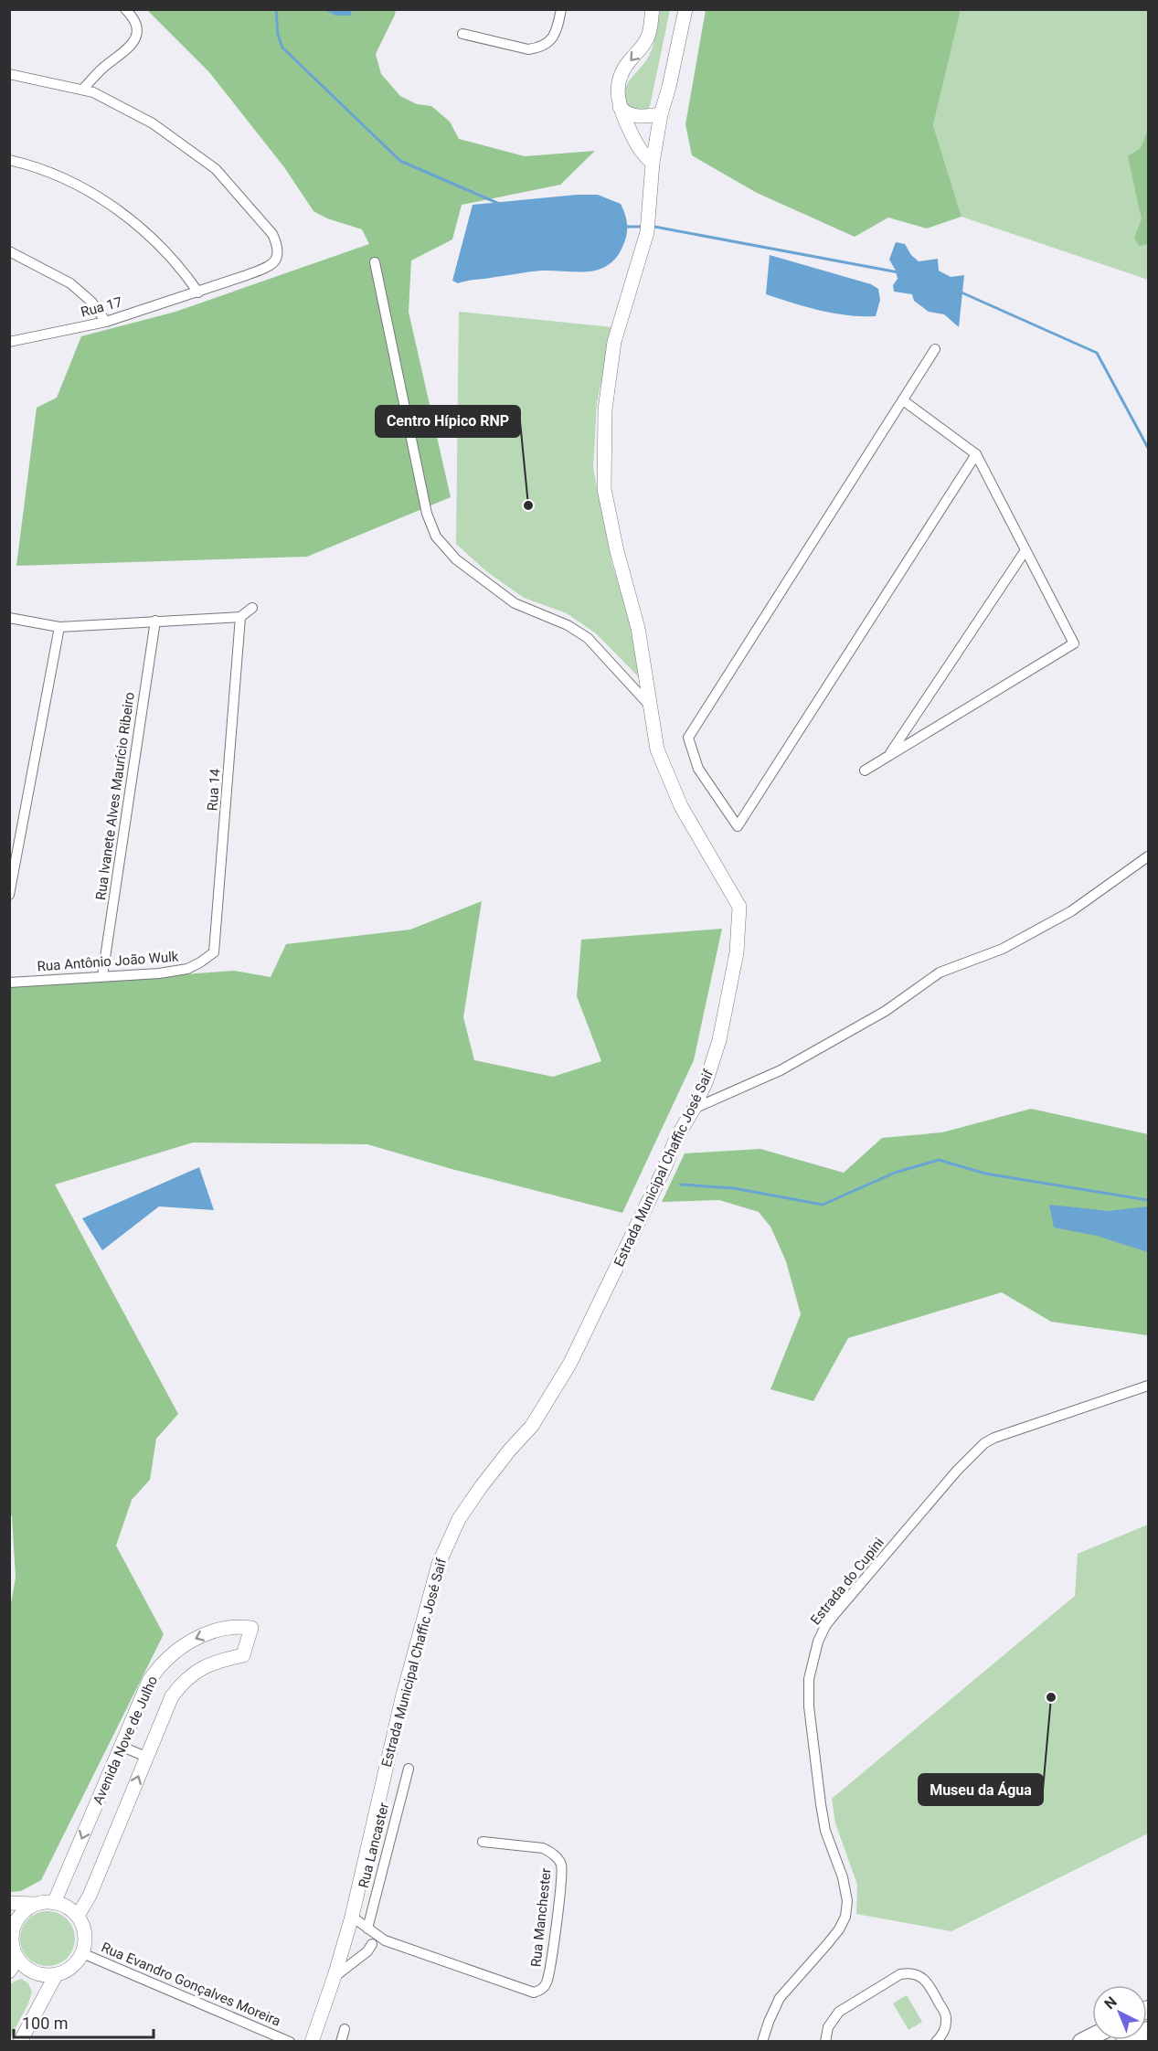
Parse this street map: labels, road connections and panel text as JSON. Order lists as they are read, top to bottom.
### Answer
{
  "streets": {
    "street": [
      "Rua 17",
      "Rua 14",
      "Rua lvanete Alves Maurício Ribeiro",
      "Rua Antônio João Wulk",
      "Estrada Municipal Chaffic José Saif",
      "Estrada do Cupini",
      "Avenida Nove de Julho",
      "Rua Lancaster",
      "Rua Manchester",
      "Rua Evandro Gonçalves Moreira"
    ]
  },
  "crossings": [
    ["Rua 14", "Rua Antônio João Wulk"],
    ["Rua lvanete Alves Maurício Ribeiro", "Rua Antônio João Wulk"],
    ["Estrada Municipal Chaffic José Saif", "Rua Manchester"],
    ["Avenida Nove de Julho", "Rua Evandro Gonçalves Moreira"],
    ["Rua Lancaster", "Rua Manchester"]
  ],
  "places": ["Centro Hípico RNP", "Museu da Água"],
  "scale_bar": "100 m",
  "north": "top left"
}
